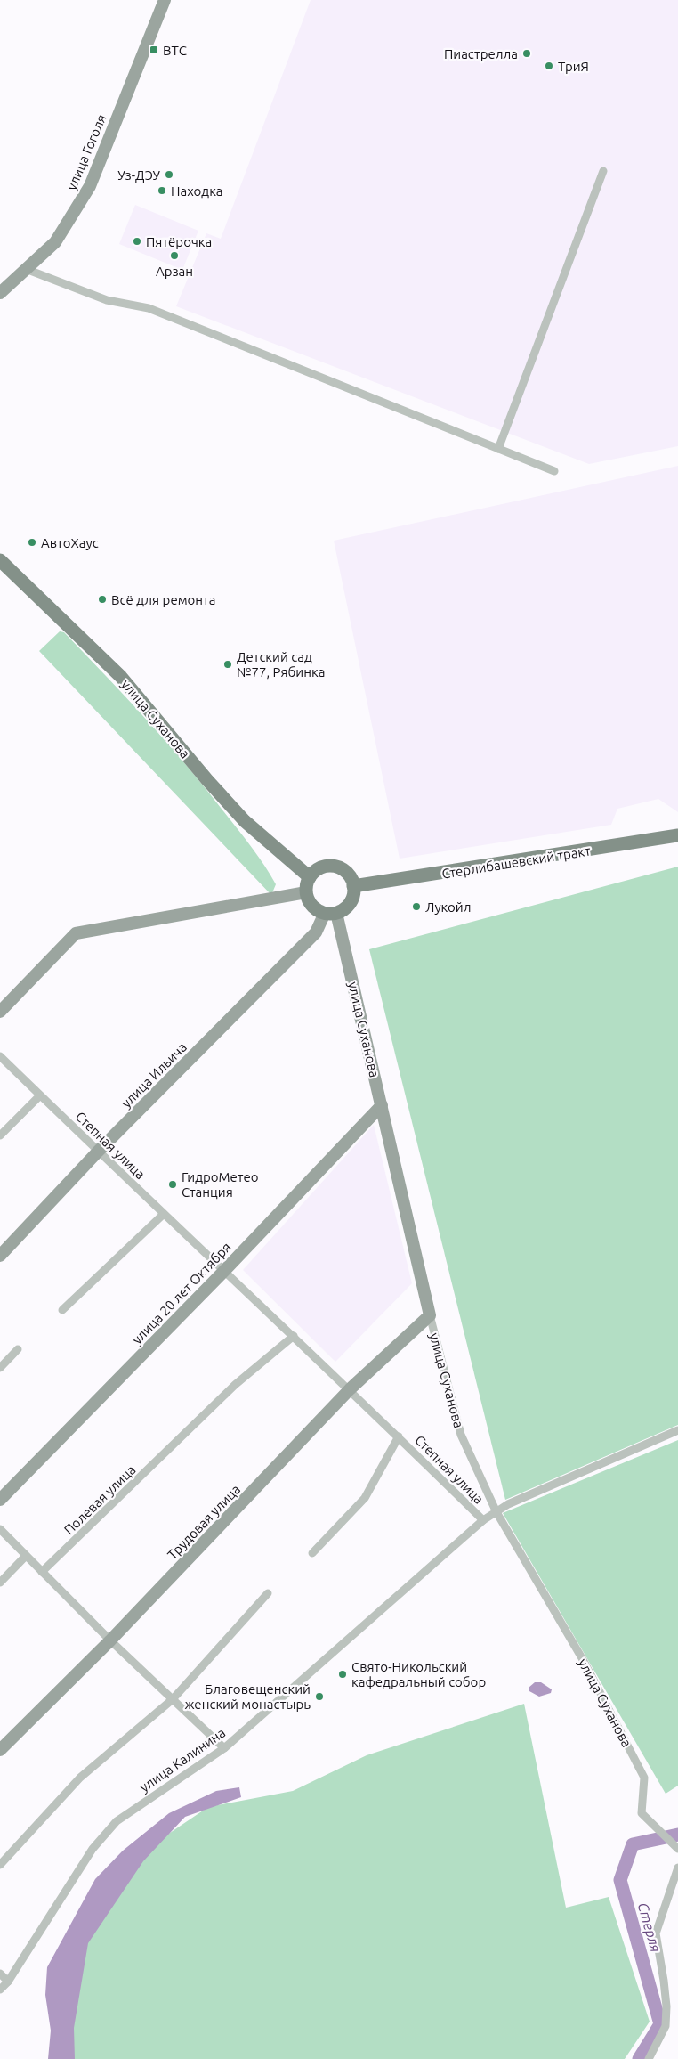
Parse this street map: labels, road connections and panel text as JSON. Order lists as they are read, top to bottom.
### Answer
{
  "streets": {
    "main road": [
      "улица Гоголя",
      "улица Суханова",
      "Стерлибашевский тракт",
      "улица Ильича",
      "улица 20 лет Октября",
      "Трудовая улица"
    ],
    "street": ["Степная улица", "Полевая улица", "улица Калинина"]
  },
  "crossings": [
    ["улица Суханова", "Стерлибашевский тракт"],
    ["улица Суханова", "улица Ильича"],
    ["улица Суханова", "улица 20 лет Октября"],
    ["улица Суханова", "Трудовая улица"],
    ["улица Суханова", "улица Калинина"],
    ["Стерлибашевский тракт", "улица Ильича"],
    ["улица Ильича", "Степная улица"],
    ["Степная улица", "улица 20 лет Октября"],
    ["Степная улица", "Полевая улица"],
    ["Степная улица", "Трудовая улица"],
    ["Степная улица", "улица Калинина"]
  ],
  "water": ["Стерля"],
  "places": {
    "transit": ["ВТС"],
    "other": [
      "Пиастрелла",
      "ТриЯ",
      "Уз-ДЭУ",
      "Находка",
      "Пятёрочка",
      "Арзан",
      "АвтоХаус",
      "Всё для ремонта",
      "Детский сад №77, Рябинка",
      "Лукойл",
      "ГидроМетео Станция",
      "Свято-Никольский кафедральный собор",
      "Благовещенский женский монастырь"
    ]
  }
}
